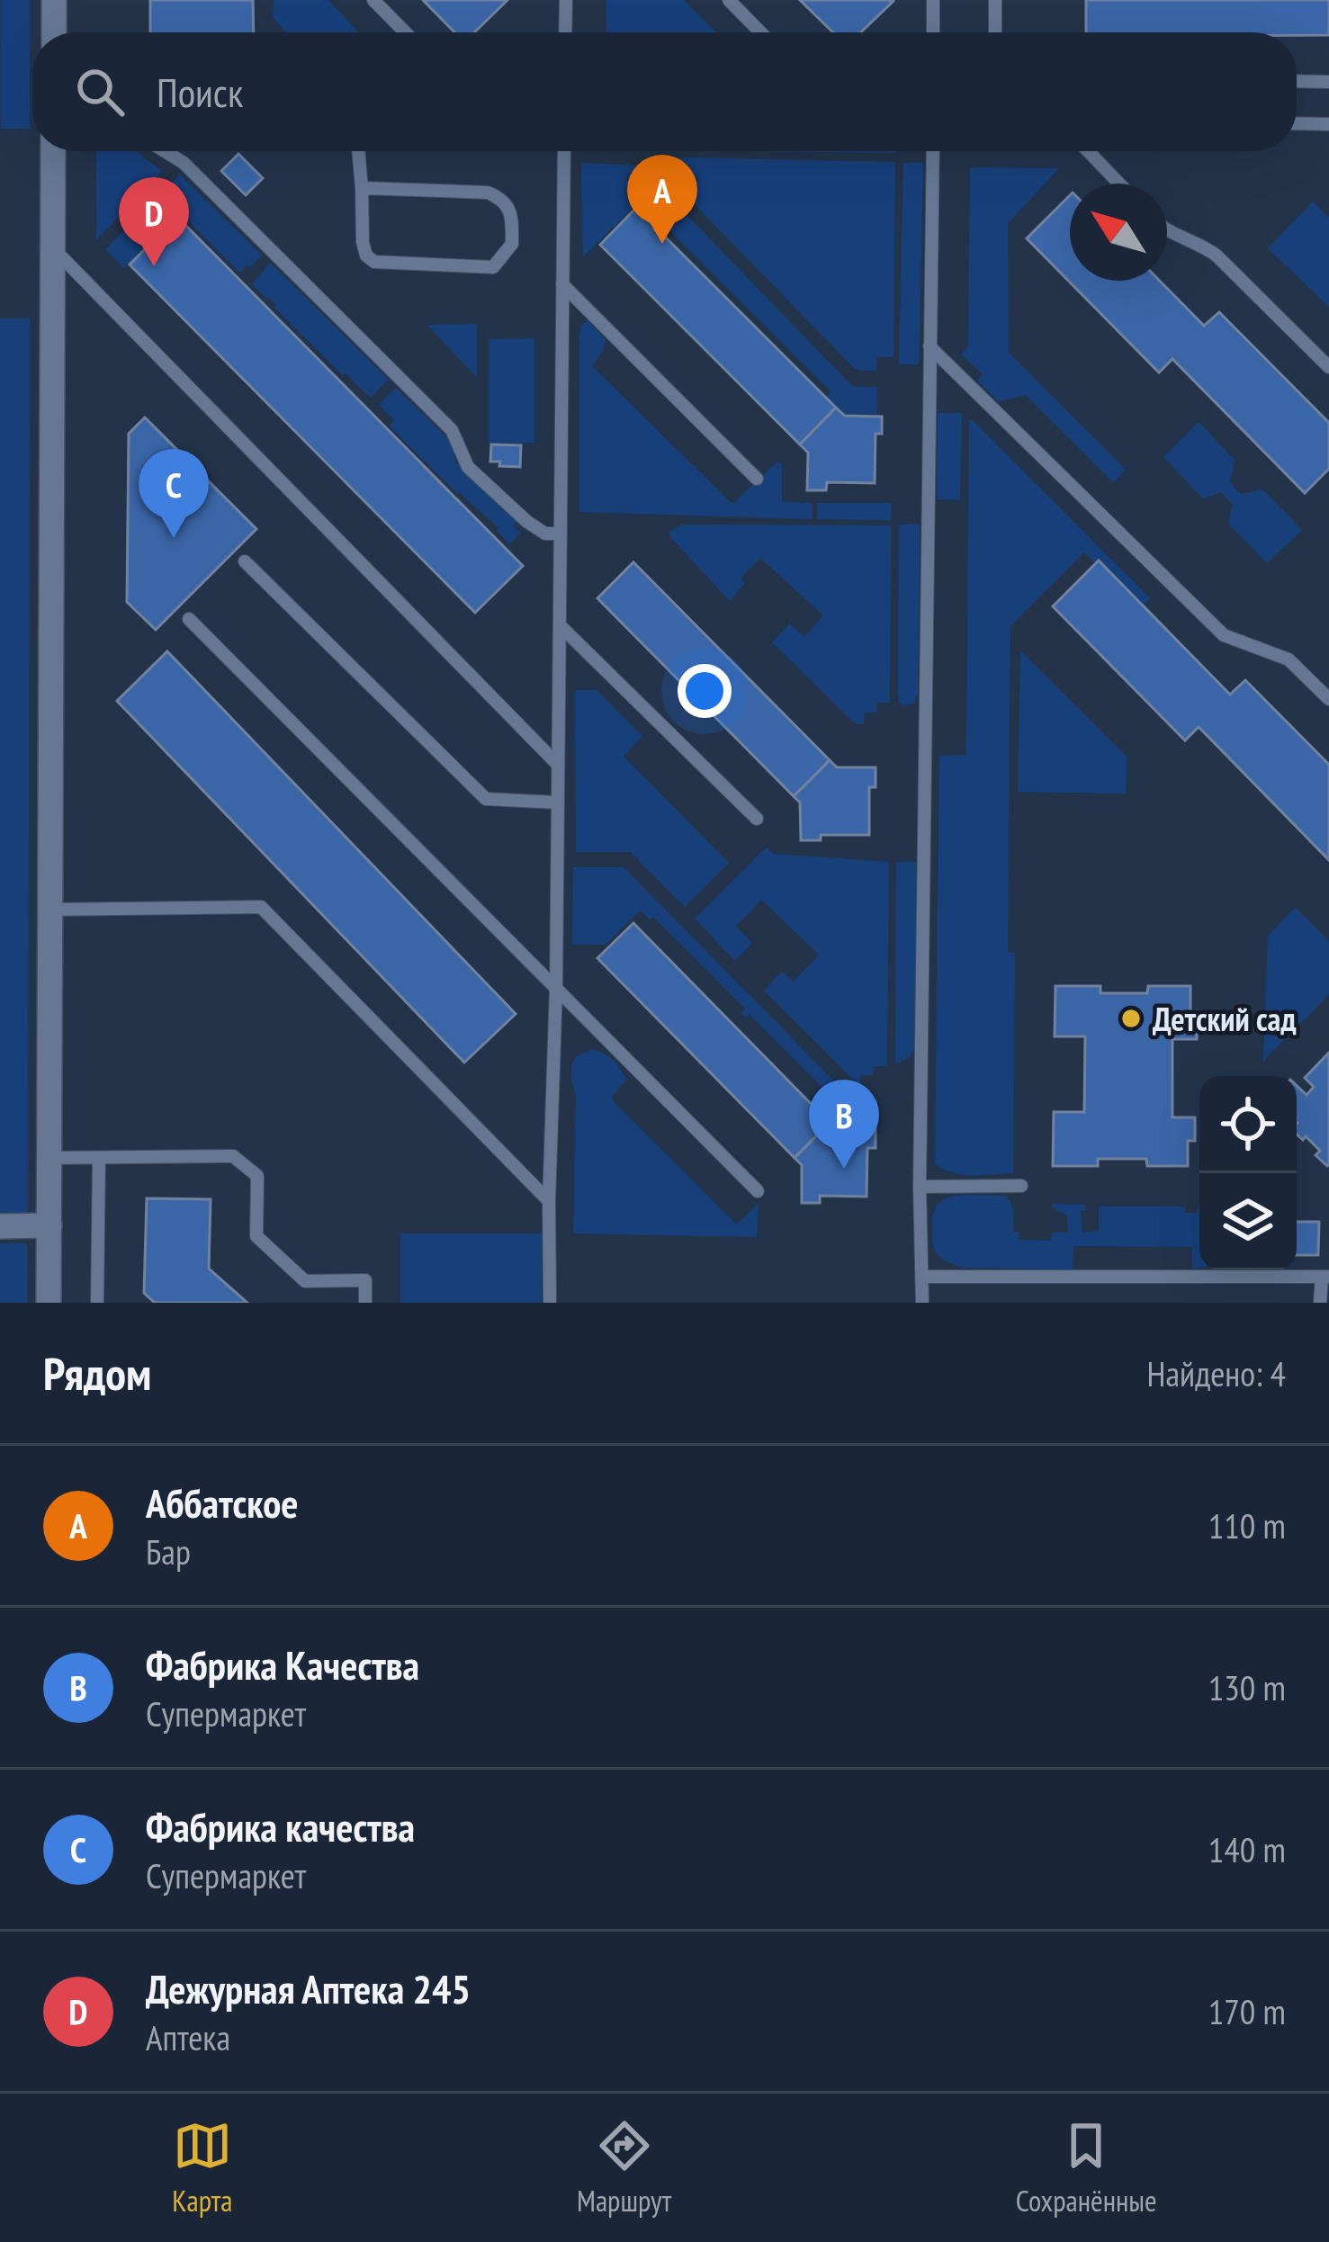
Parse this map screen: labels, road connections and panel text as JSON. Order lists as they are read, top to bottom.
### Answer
{
  "places": ["Детский сад"],
  "north": "top left",
  "page": {
    "search": "Поиск",
    "pins": [
      "A",
      "D",
      "C",
      "B"
    ],
    "heading": ["Рядом", "Найдено: 4"],
    "list": [
      {
        "mark": "A",
        "name": "Аббатское",
        "note": "Бар",
        "value": "110 m"
      },
      {
        "mark": "B",
        "name": "Фабрика Качества",
        "note": "Супермаркет",
        "value": "130 m"
      },
      {
        "mark": "C",
        "name": "Фабрика качества",
        "note": "Супермаркет",
        "value": "140 m"
      },
      {
        "mark": "D",
        "name": "Дежурная Аптека 245",
        "note": "Аптека",
        "value": "170 m"
      }
    ],
    "nav": ["Карта", "Маршрут", "Сохранённые"]
  }
}
